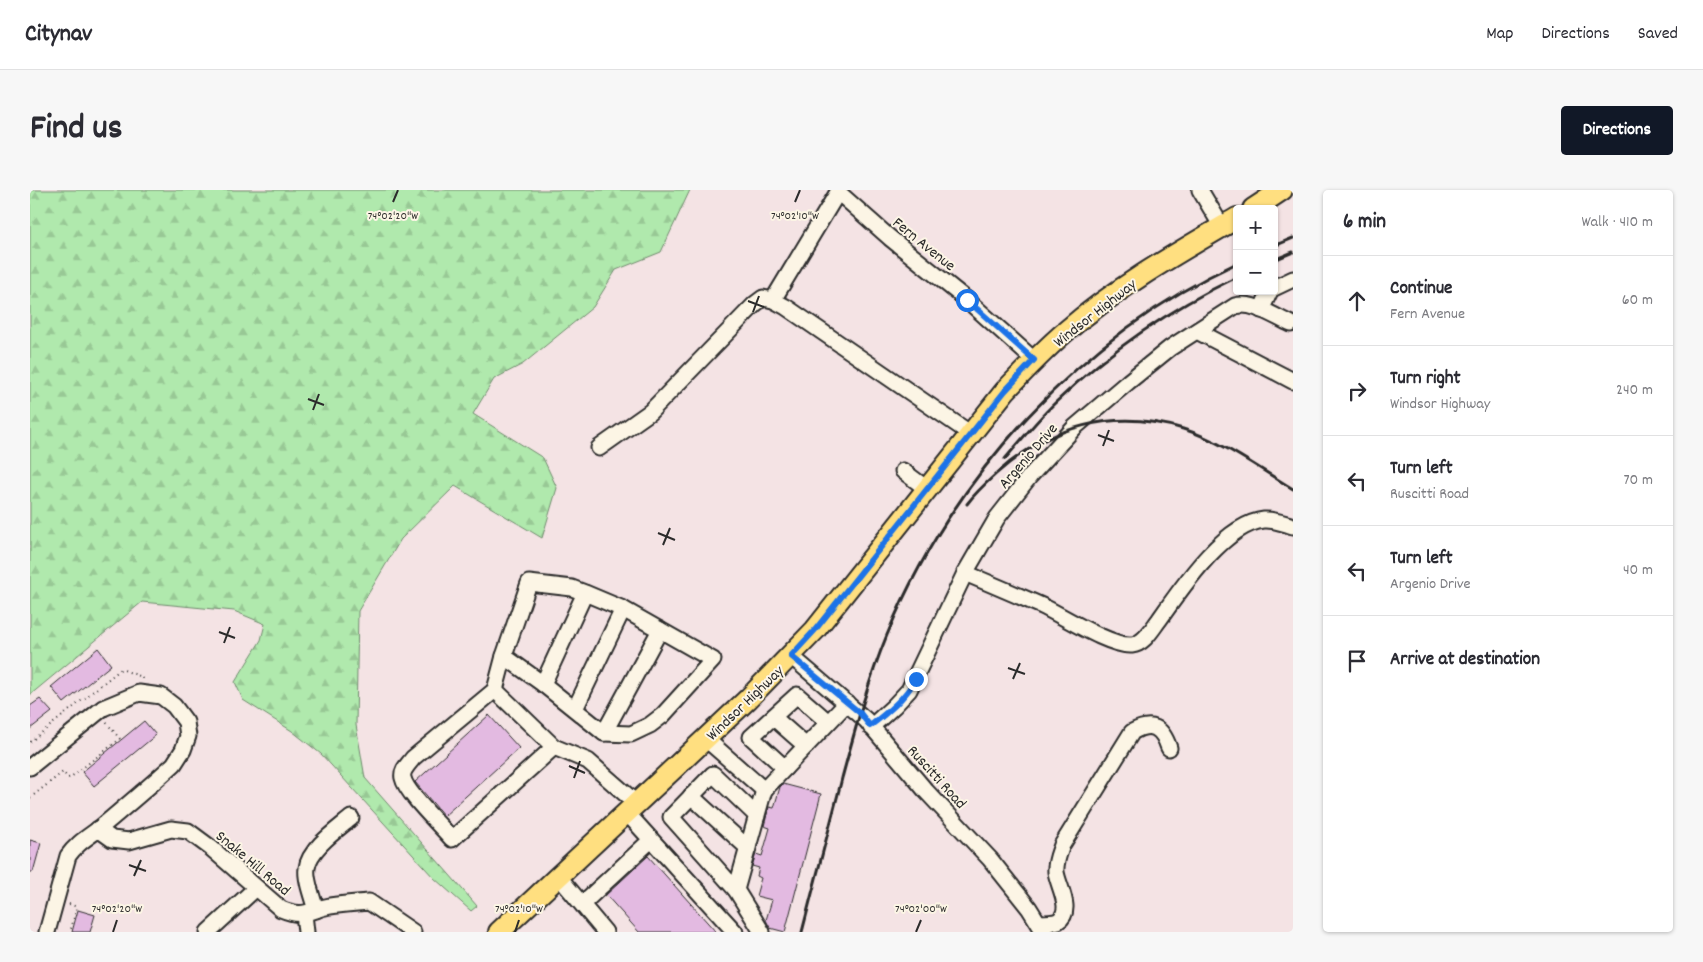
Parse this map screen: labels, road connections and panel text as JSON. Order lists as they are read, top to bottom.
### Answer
{
  "streets": {
    "main road": ["Windsor Highway"],
    "street": [
      "Fern Avenue",
      "Argenio Drive",
      "Ruscitti Road",
      "Snake Hill Road"
    ]
  },
  "crossings": [
    ["Fern Avenue", "Windsor Highway"],
    ["Windsor Highway", "Ruscitti Road"],
    ["Argenio Drive", "Ruscitti Road"]
  ],
  "page": {
    "header": "Citynav",
    "nav": ["Map", "Directions", "Saved"],
    "title": "Find us",
    "buttons": "Directions",
    "heading": ["6 min", "Walk · 410 m"],
    "map_buttons": ["+", "−"],
    "list": [
      ["Continue", "Fern Avenue", "60 m"],
      ["Turn right", "Windsor Highway", "240 m"],
      ["Turn left", "Ruscitti Road", "70 m"],
      ["Turn left", "Argenio Drive", "40 m"],
      "Arrive at destination"
    ]
  },
  "coordinates": ["74°02'20\"W", "74°02'10\"W", "74°02'00\"W"]
}
